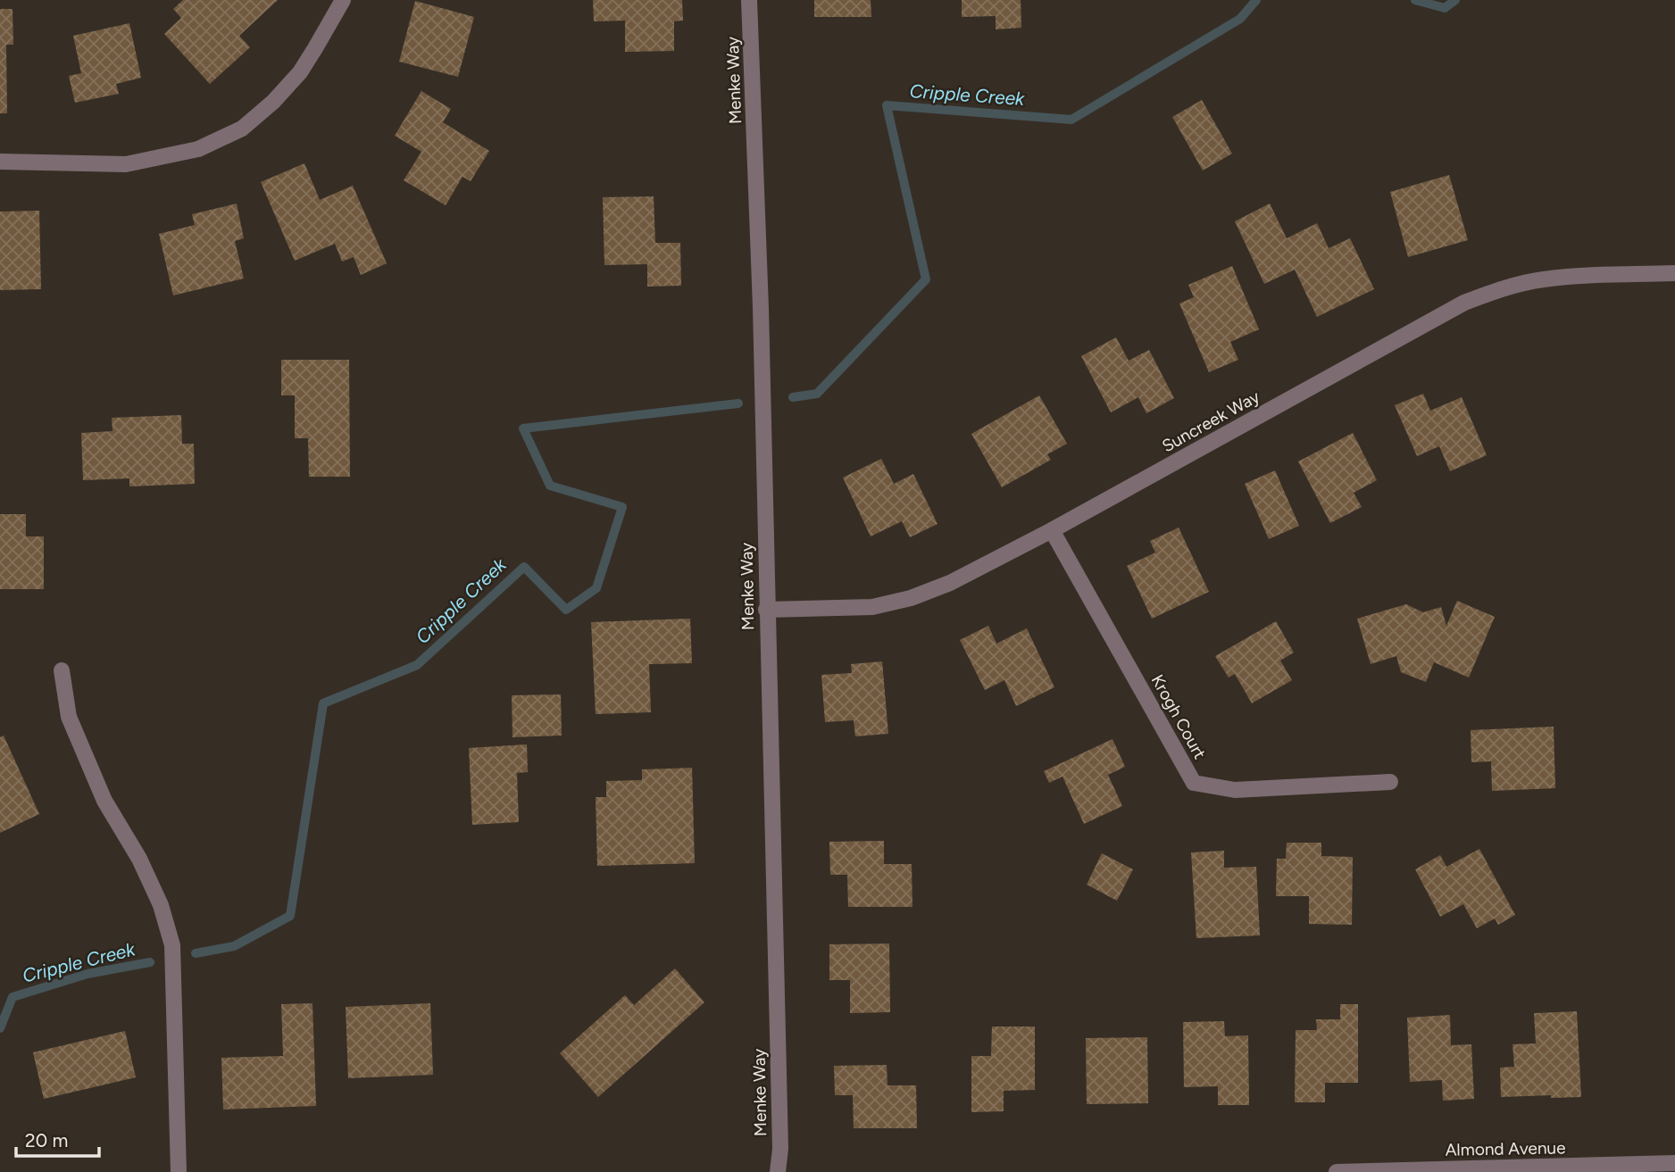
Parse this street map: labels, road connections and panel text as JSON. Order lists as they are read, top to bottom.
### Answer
{
  "streets": {
    "street": [
      "Menke Way",
      "Suncreek Way",
      "Krogh Court",
      "Almond Avenue"
    ]
  },
  "crossings": [
    ["Menke Way", "Suncreek Way"],
    ["Suncreek Way", "Krogh Court"]
  ],
  "water": ["Cripple Creek"],
  "scale_bar": "20 m"
}
